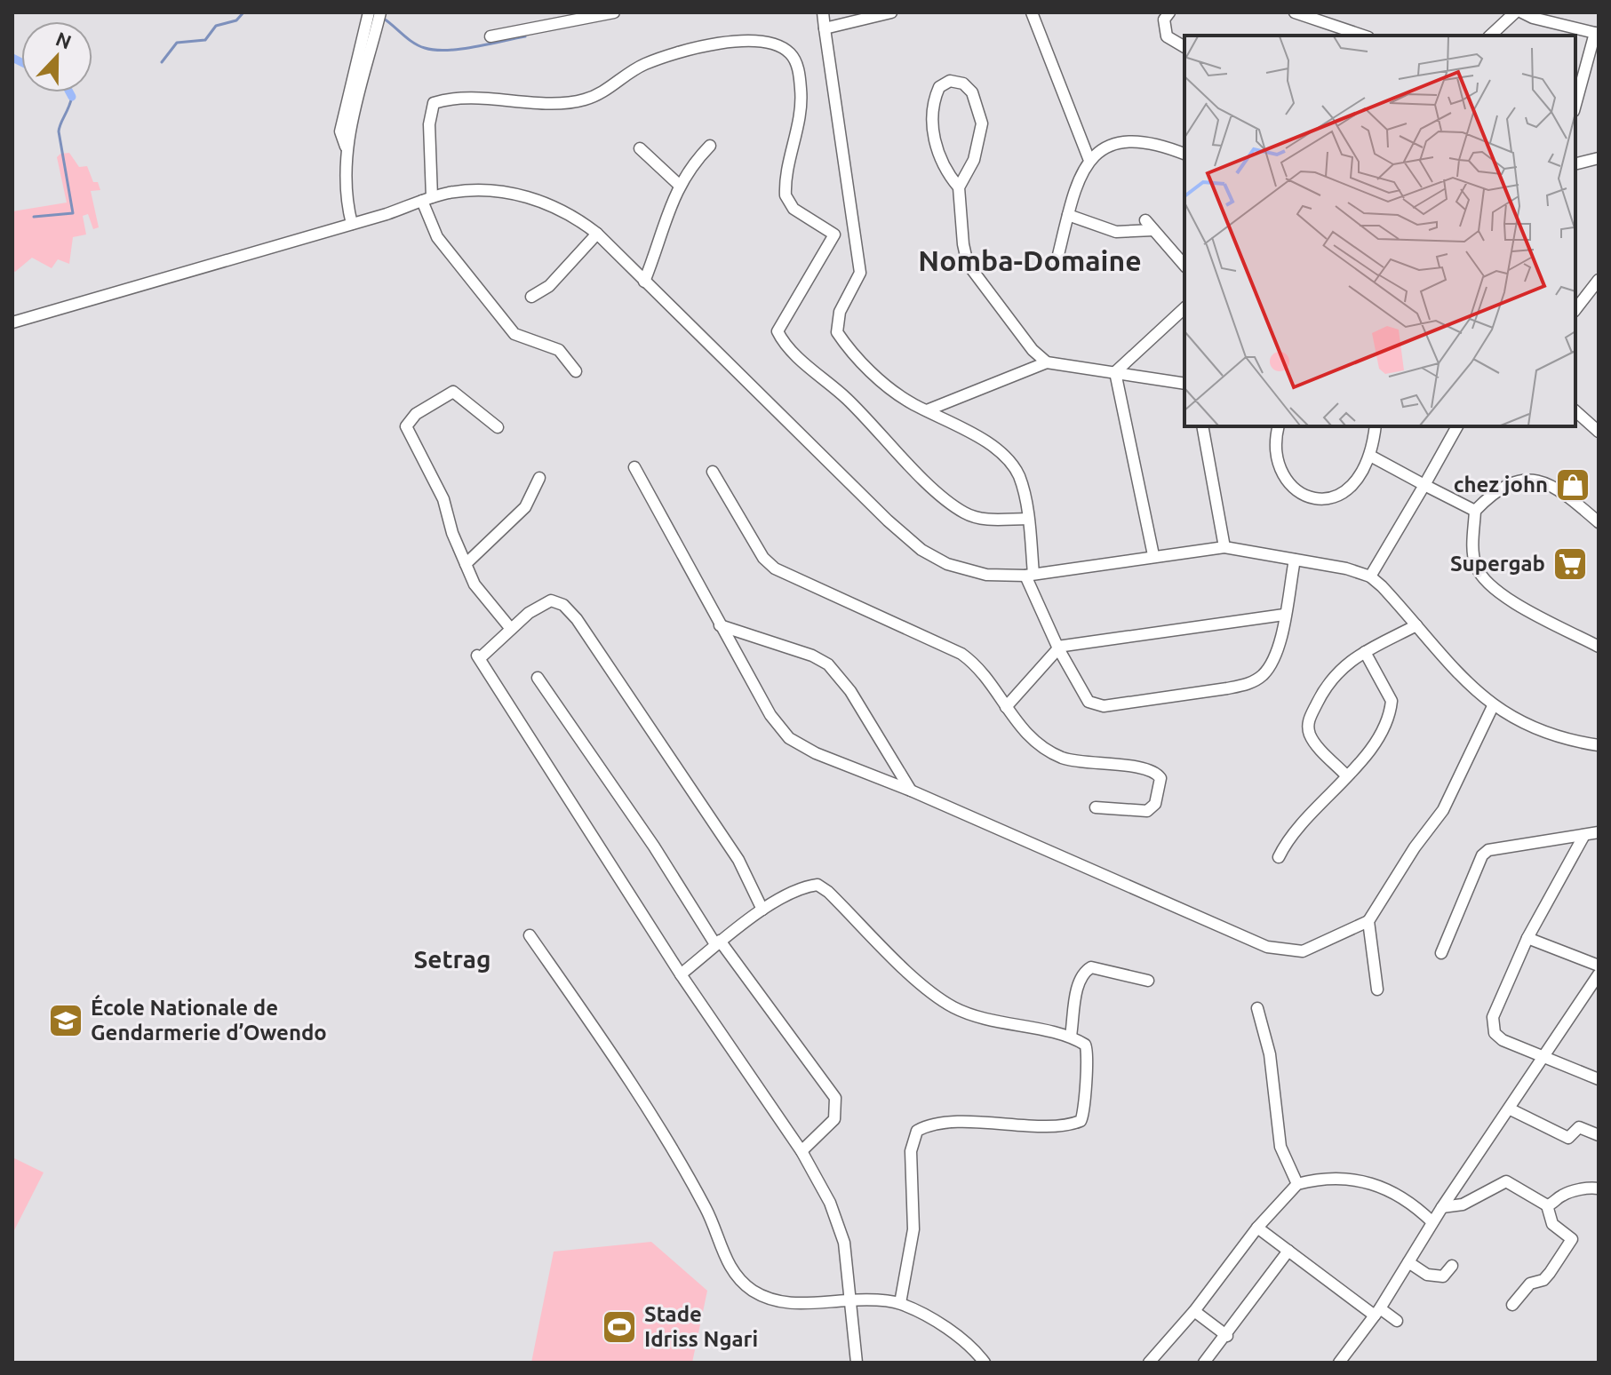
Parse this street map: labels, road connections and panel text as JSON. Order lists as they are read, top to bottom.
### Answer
{
  "districts": ["Nomba-Domaine", "Setrag"],
  "places": {
    "shop": ["chez john"],
    "supermarket": ["Supergab"],
    "school or university": ["École Nationale de Gendarmerie d’Owendo"],
    "sports": ["Stade Idriss Ngari"]
  },
  "north": "top"
}
